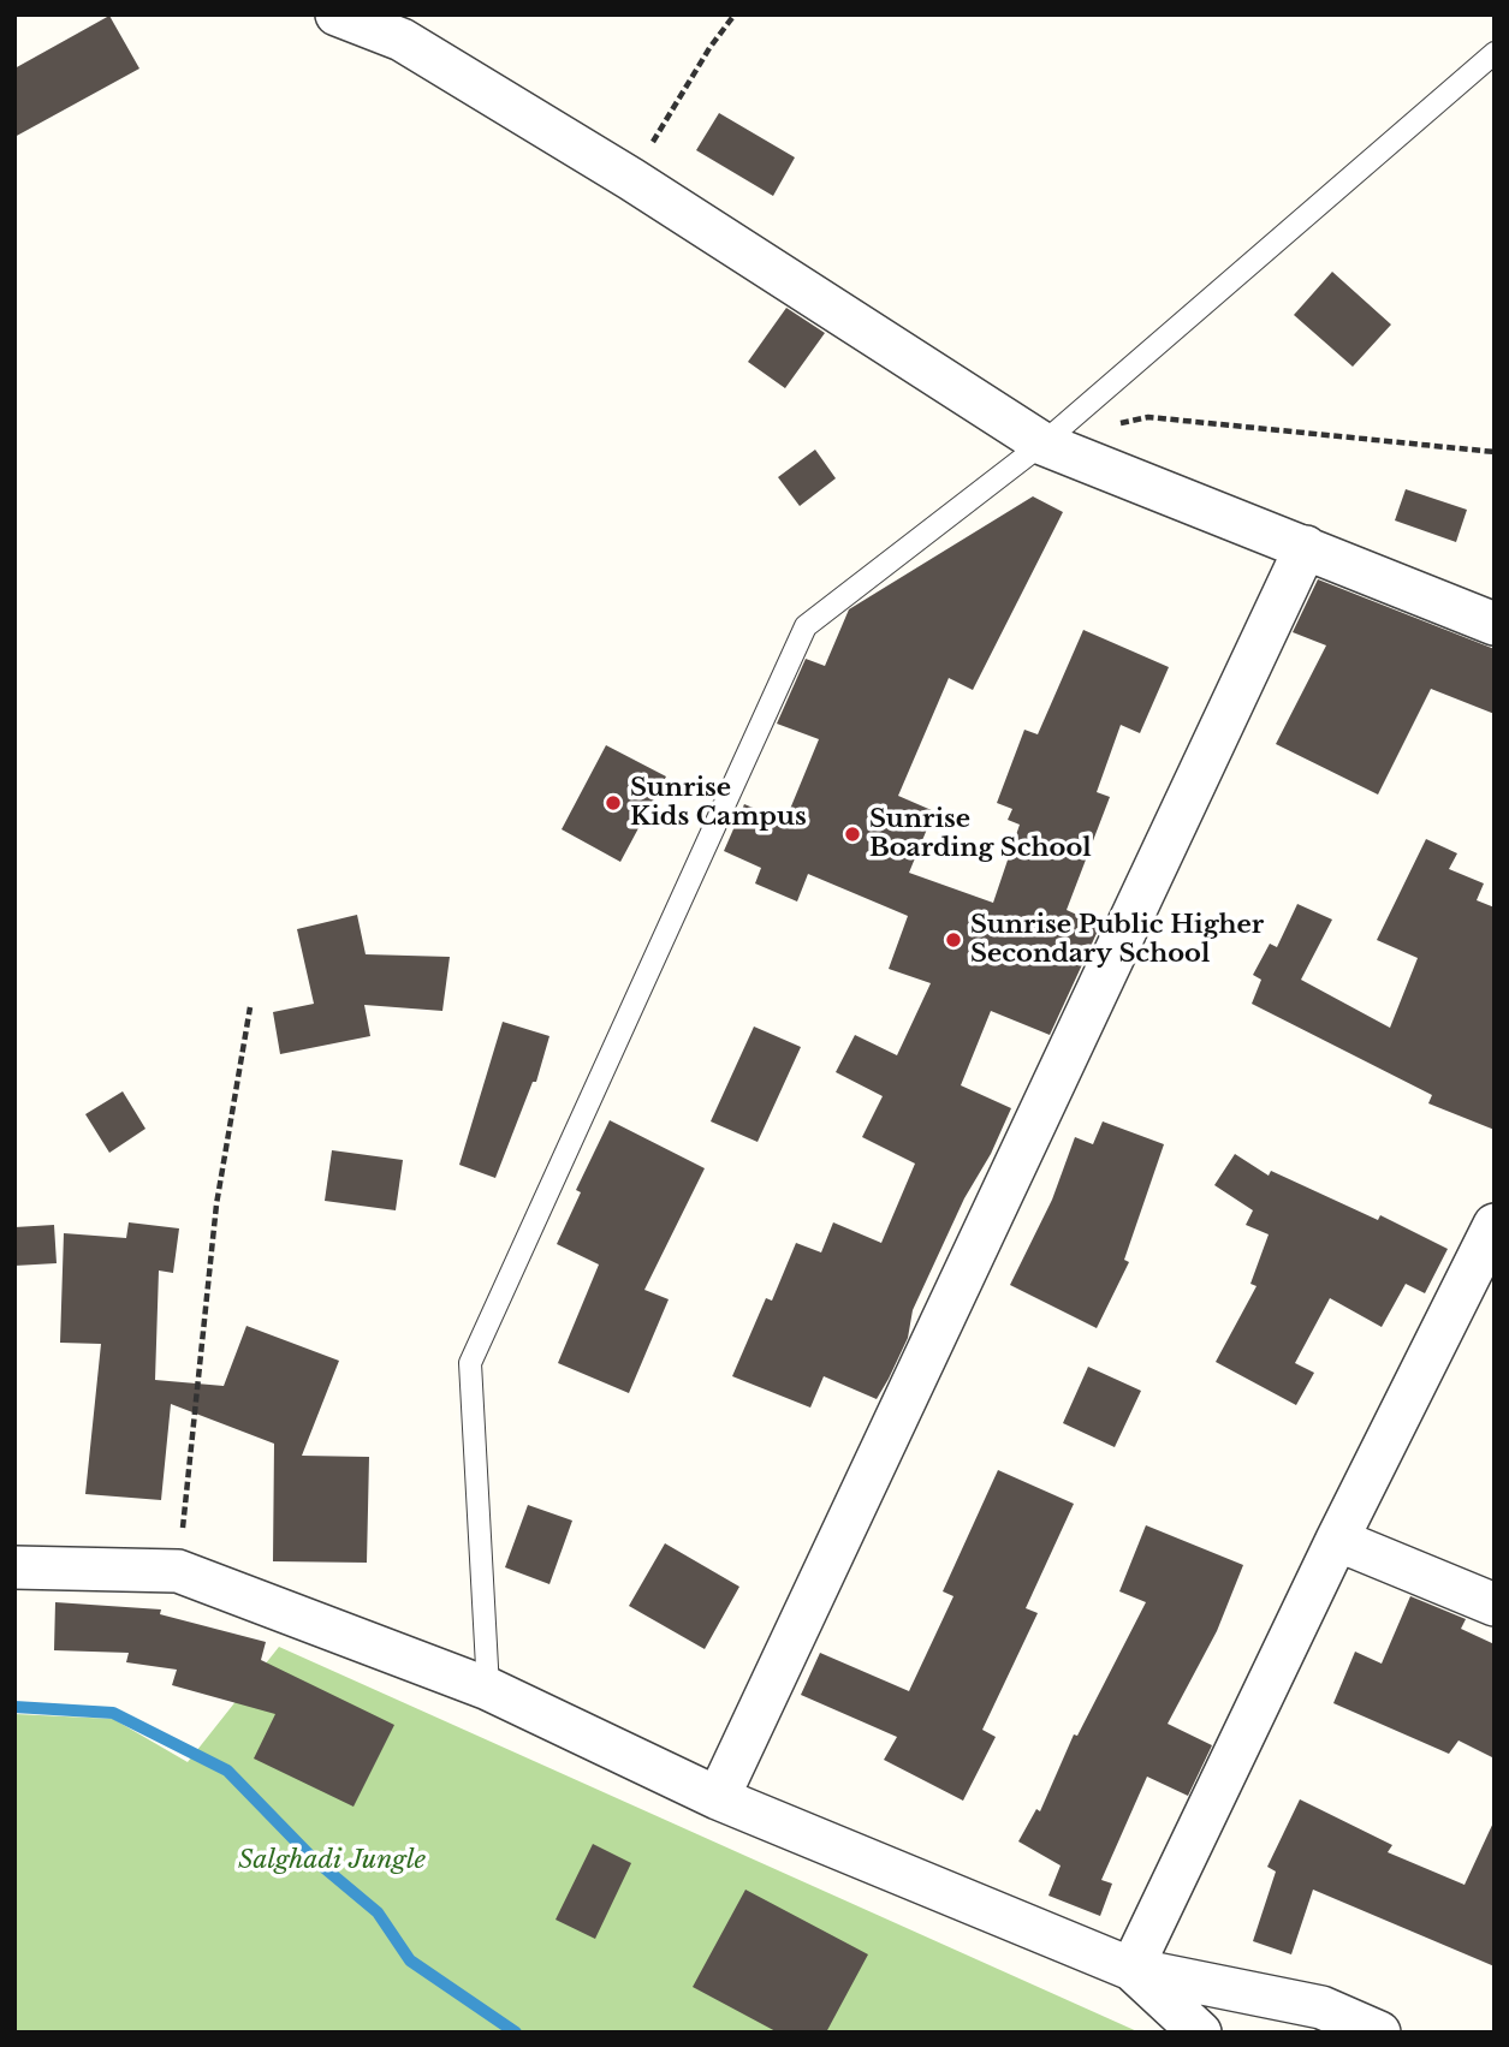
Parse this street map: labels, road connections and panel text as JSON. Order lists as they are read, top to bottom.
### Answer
{
  "parks": ["Salghadi Jungle"],
  "places": ["Sunrise Kids Campus", "Sunrise Boarding School", "Sunrise Public Higher Secondary School"]
}
